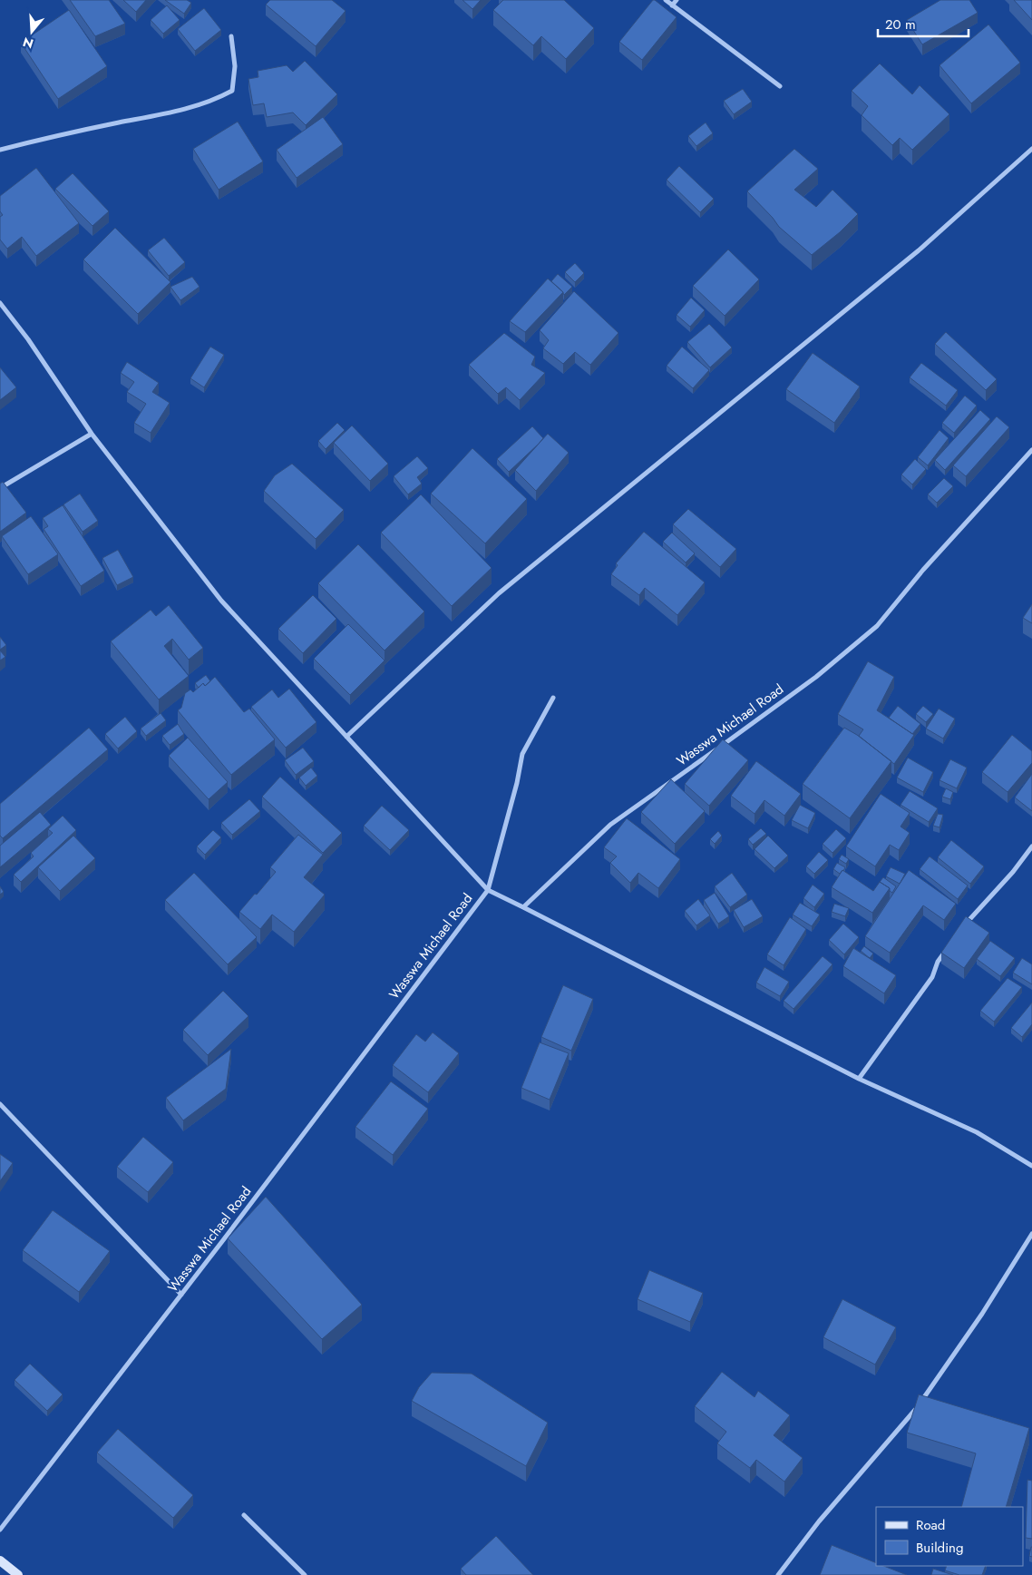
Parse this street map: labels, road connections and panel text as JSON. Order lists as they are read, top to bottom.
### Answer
{
  "streets": {
    "street": ["Wasswa Michael Road"]
  },
  "legend": ["Road", "Building"],
  "scale_bar": "20 m",
  "north": "bottom"
}
